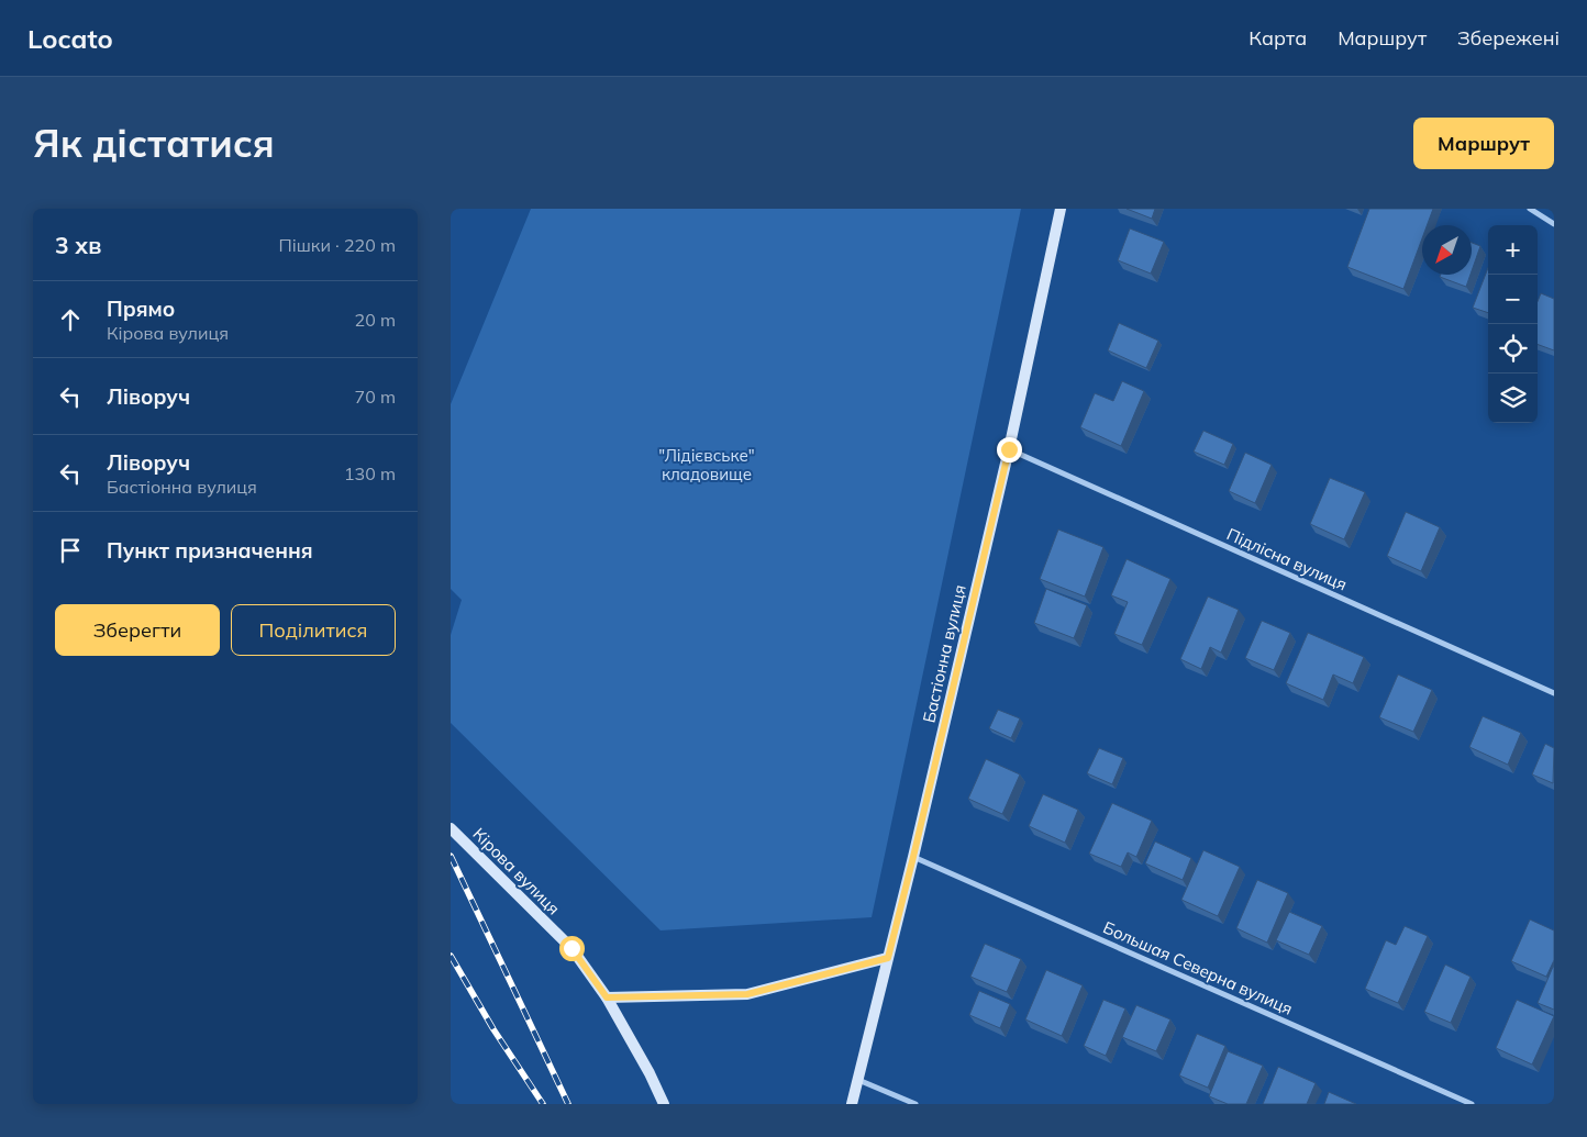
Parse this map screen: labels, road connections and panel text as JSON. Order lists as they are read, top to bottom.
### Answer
{
  "streets": {
    "main road": ["Бастіонна вулиця", "Кірова вулиця"],
    "street": ["Підлісна вулиця", "Большая Северна вулиця"]
  },
  "crossings": [
    ["Підлісна вулиця", "Бастіонна вулиця"],
    ["Бастіонна вулиця", "Большая Северна вулиця"]
  ],
  "parks": ["\"Лідієвське\" кладовище"],
  "north": "bottom left",
  "page": {
    "header": "Locato",
    "nav": ["Карта", "Маршрут", "Збережені"],
    "buttons": [
      "Маршрут",
      ["Зберегти", "Поділитися"]
    ],
    "title": "Як дістатися",
    "heading": ["3 хв", "Пішки · 220 m"],
    "map_buttons": ["+", "−"],
    "list": [
      ["Прямо", "Кірова вулиця", "20 m"],
      ["Ліворуч", "70 m"],
      ["Ліворуч", "Бастіонна вулиця", "130 m"],
      "Пункт призначення"
    ]
  }
}
